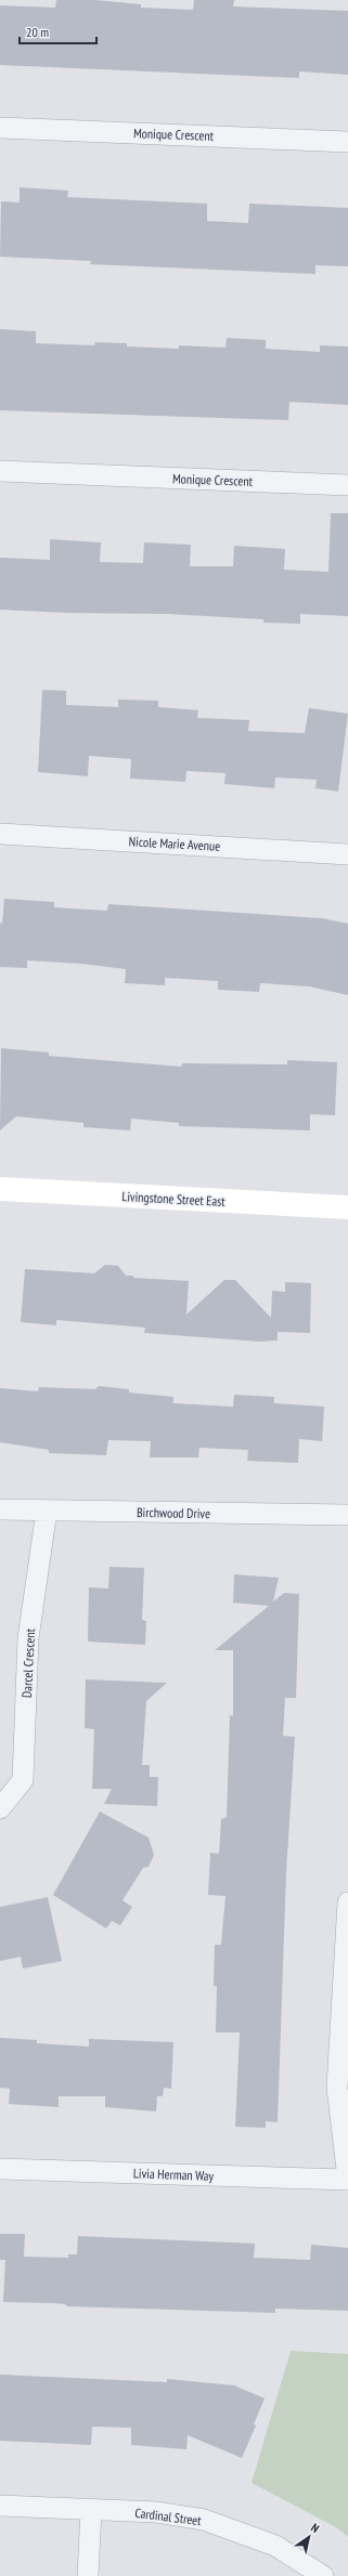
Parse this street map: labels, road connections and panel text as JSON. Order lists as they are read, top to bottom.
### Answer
{
  "streets": {
    "street": [
      "Monique Crescent",
      "Nicole Marie Avenue",
      "Livingstone Street East",
      "Birchwood Drive",
      "Darcel Crescent",
      "Livia Herman Way",
      "Cardinal Street"
    ]
  },
  "crossings": [
    ["Birchwood Drive", "Darcel Crescent"]
  ],
  "scale_bar": "20 m",
  "north": "top right"
}
